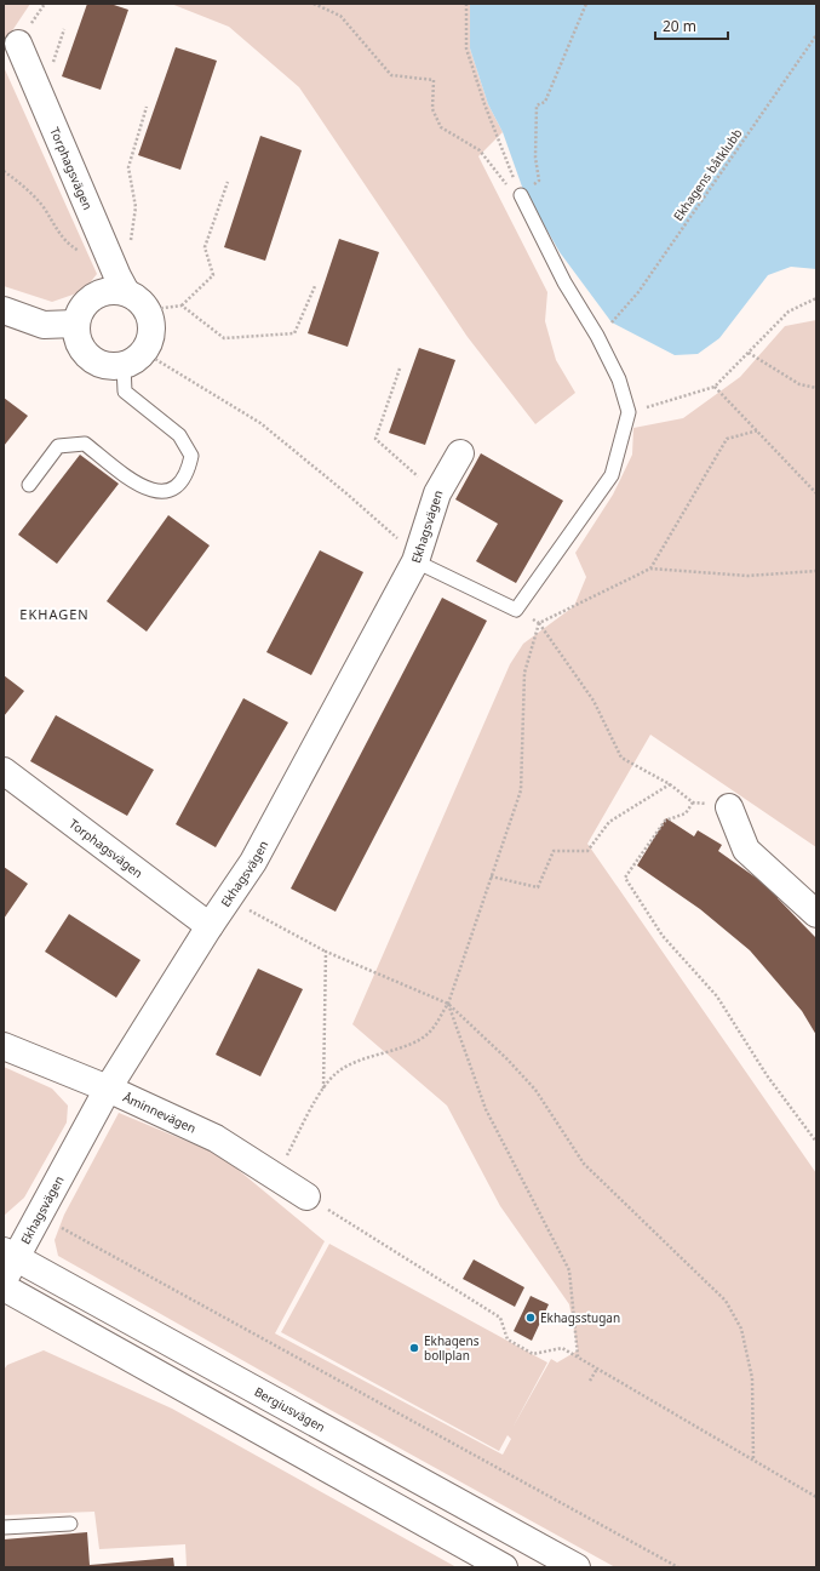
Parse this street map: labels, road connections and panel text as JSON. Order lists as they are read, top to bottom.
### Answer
{
  "streets": {
    "street": [
      "Torphagsvägen",
      "Ekhagsvägen",
      "Åminnevägen",
      "Bergiusvägen"
    ],
    "path": ["Ekhagens båtklubb"]
  },
  "crossings": [
    ["Torphagsvägen", "Ekhagsvägen"],
    ["Ekhagsvägen", "Åminnevägen"],
    ["Ekhagsvägen", "Bergiusvägen"]
  ],
  "districts": ["EKHAGEN"],
  "places": ["Ekhagsstugan", "Ekhagens bollplan"],
  "scale_bar": "20 m"
}
